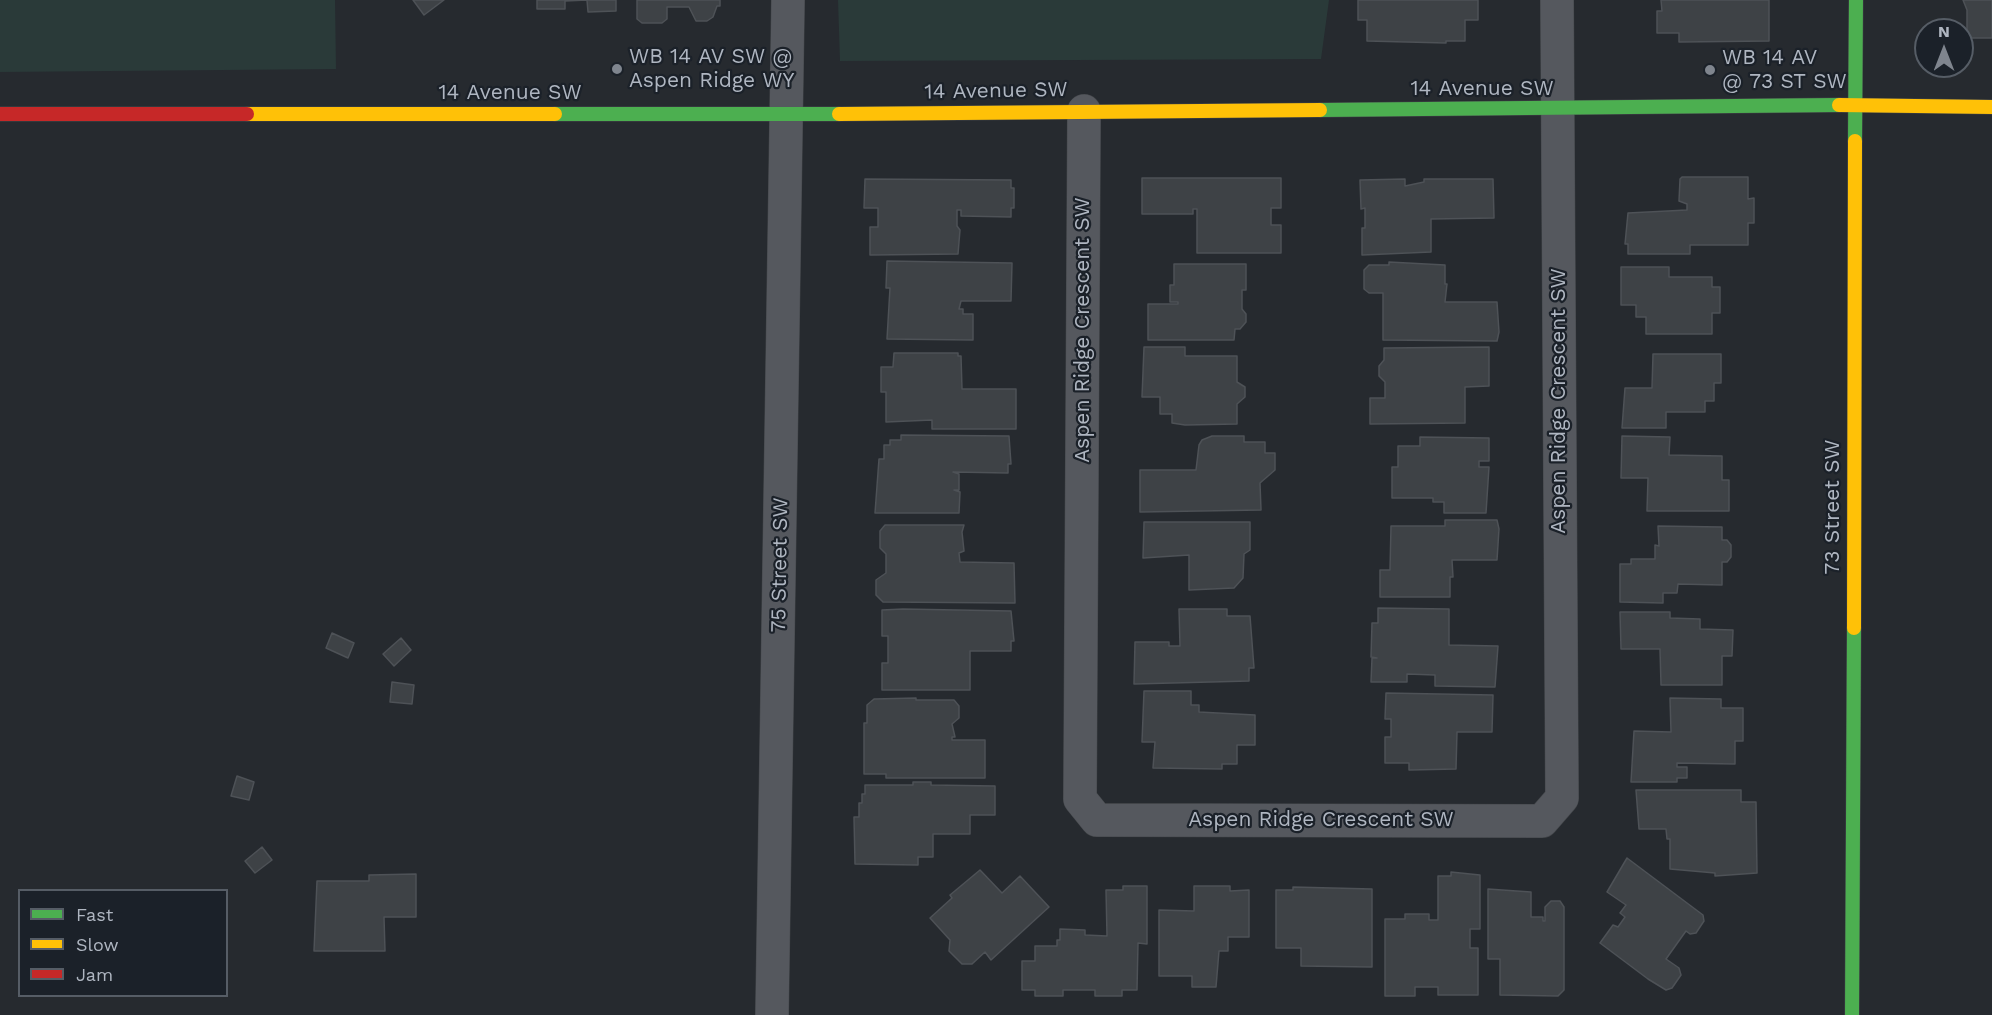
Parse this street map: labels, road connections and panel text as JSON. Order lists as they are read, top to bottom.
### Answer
{
  "streets": {
    "street": [
      "14 Avenue SW",
      "Aspen Ridge Crescent SW",
      "73 Street SW",
      "75 Street SW"
    ]
  },
  "crossings": [
    ["14 Avenue SW", "Aspen Ridge Crescent SW"],
    ["14 Avenue SW", "73 Street SW"],
    ["14 Avenue SW", "75 Street SW"]
  ],
  "places": ["WB 14 AV SW @ Aspen Ridge WY", "WB 14 AV @ 73 ST SW"],
  "legend": ["Fast", "Slow", "Jam"],
  "north": "top"
}
